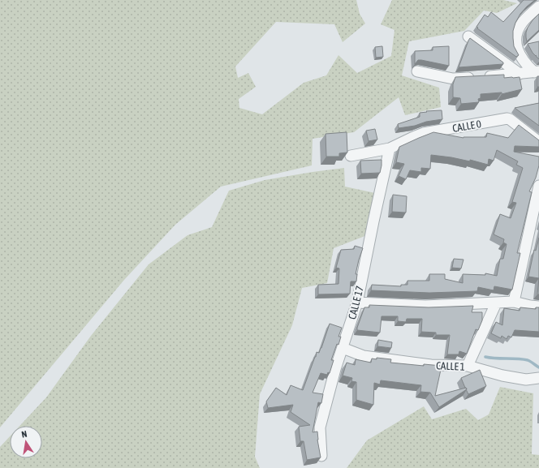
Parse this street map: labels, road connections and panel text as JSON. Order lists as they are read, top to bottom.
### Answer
{
  "streets": {
    "street": ["CALLE 0", "CALLE 17", "CALLE 1"]
  },
  "crossings": [
    ["CALLE 0", "CALLE 17"],
    ["CALLE 17", "CALLE 1"]
  ],
  "north": "top"
}
